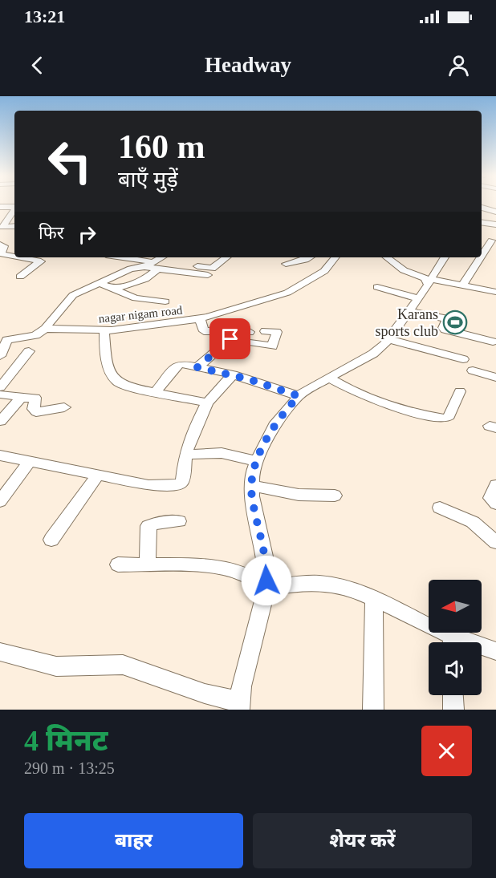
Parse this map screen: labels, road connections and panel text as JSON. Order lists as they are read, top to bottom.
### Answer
{
  "streets": {
    "street": ["nagar nigam road"]
  },
  "places": {
    "sports": ["Karans sports club"]
  },
  "north": "left",
  "page": {
    "status": "13:21",
    "header": "Headway",
    "turn": ["160 m", "बाएँ मुड़ें"],
    "then": "फिर",
    "heading": ["4 मिनट", "290 m · 13:25"],
    "buttons": ["बाहर", "शेयर करें"]
  }
}
